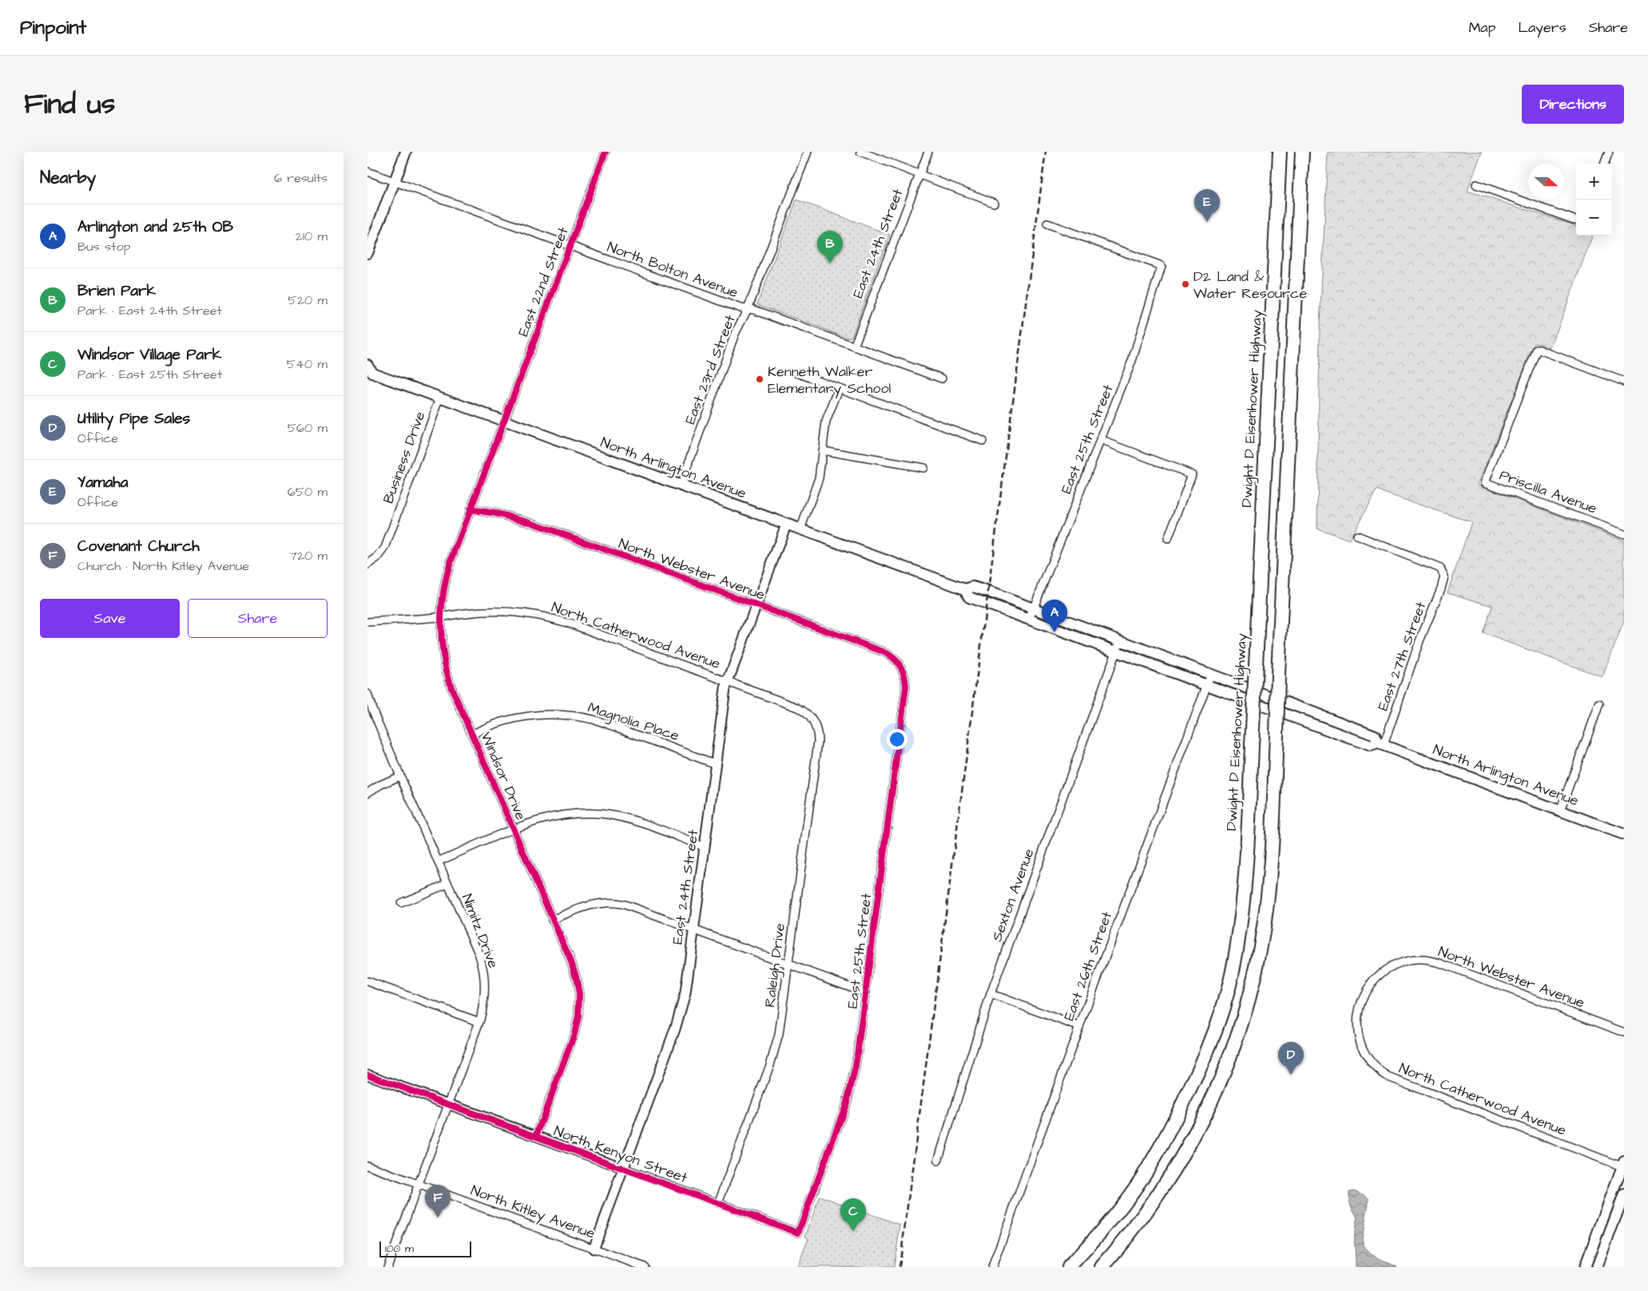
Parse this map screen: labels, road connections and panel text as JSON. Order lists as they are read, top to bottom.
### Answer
{
  "streets": {
    "highway": ["Dwight D Eisenhower Highway"],
    "main road": ["North Arlington Avenue"],
    "street": [
      "East 24th Street",
      "North Bolton Avenue",
      "East 22nd Street",
      "East 23rd Street",
      "East 25th Street",
      "Business Drive",
      "Priscilla Avenue",
      "North Webster Avenue",
      "North Catherwood Avenue",
      "East 27th Street",
      "Magnolia Place",
      "Windsor Drive",
      "Sexton Avenue",
      "Nimitz Drive",
      "Raleigh Drive",
      "East 26th Street",
      "North Kenyon Street",
      "North Kitley Avenue"
    ]
  },
  "crossings": [
    ["East 24th Street", "North Bolton Avenue"],
    ["East 24th Street", "North Arlington Avenue"],
    ["East 24th Street", "North Webster Avenue"],
    ["East 24th Street", "North Catherwood Avenue"],
    ["East 24th Street", "Magnolia Place"],
    ["East 24th Street", "North Kenyon Street"],
    ["East 24th Street", "North Kitley Avenue"],
    ["North Bolton Avenue", "East 22nd Street"],
    ["North Bolton Avenue", "East 23rd Street"],
    ["East 22nd Street", "North Arlington Avenue"],
    ["East 22nd Street", "Windsor Drive"],
    ["East 23rd Street", "North Arlington Avenue"],
    ["East 25th Street", "North Arlington Avenue"],
    ["East 25th Street", "North Webster Avenue"],
    ["East 25th Street", "North Kenyon Street"],
    ["Business Drive", "North Arlington Avenue"],
    ["North Arlington Avenue", "East 27th Street"],
    ["North Arlington Avenue", "Windsor Drive"],
    ["North Arlington Avenue", "Sexton Avenue"],
    ["North Arlington Avenue", "East 26th Street"],
    ["North Webster Avenue", "North Catherwood Avenue"],
    ["North Webster Avenue", "Windsor Drive"],
    ["North Catherwood Avenue", "Windsor Drive"],
    ["North Catherwood Avenue", "Raleigh Drive"],
    ["Magnolia Place", "Windsor Drive"],
    ["Windsor Drive", "North Kenyon Street"],
    ["Nimitz Drive", "North Kenyon Street"],
    ["Nimitz Drive", "North Kitley Avenue"],
    ["Raleigh Drive", "North Kenyon Street"]
  ],
  "places": ["D2 Land & Water Resource", "Kenneth Walker Elementary School"],
  "scale_bar": "100 m",
  "north": "right",
  "page": {
    "header": "Pinpoint",
    "nav": ["Map", "Layers", "Share"],
    "title": "Find us",
    "buttons": [
      "Directions",
      ["Save", "Share"]
    ],
    "heading": ["Nearby", "6 results"],
    "map_buttons": ["+", "−"],
    "pins": [
      "E",
      "B",
      "A",
      "D",
      "F",
      "C"
    ],
    "list": [
      {
        "mark": "A",
        "name": "Arlington and 25th OB",
        "note": "Bus stop",
        "value": "210 m"
      },
      {
        "mark": "B",
        "name": "Brien Park",
        "note": "Park · East 24th Street",
        "value": "520 m"
      },
      {
        "mark": "C",
        "name": "Windsor Village Park",
        "note": "Park · East 25th Street",
        "value": "540 m"
      },
      {
        "mark": "D",
        "name": "Utility Pipe Sales",
        "note": "Office",
        "value": "560 m"
      },
      {
        "mark": "E",
        "name": "Yamaha",
        "note": "Office",
        "value": "650 m"
      },
      {
        "mark": "F",
        "name": "Covenant Church",
        "note": "Church · North Kitley Avenue",
        "value": "720 m"
      }
    ],
    "scale": "100 m"
  }
}
